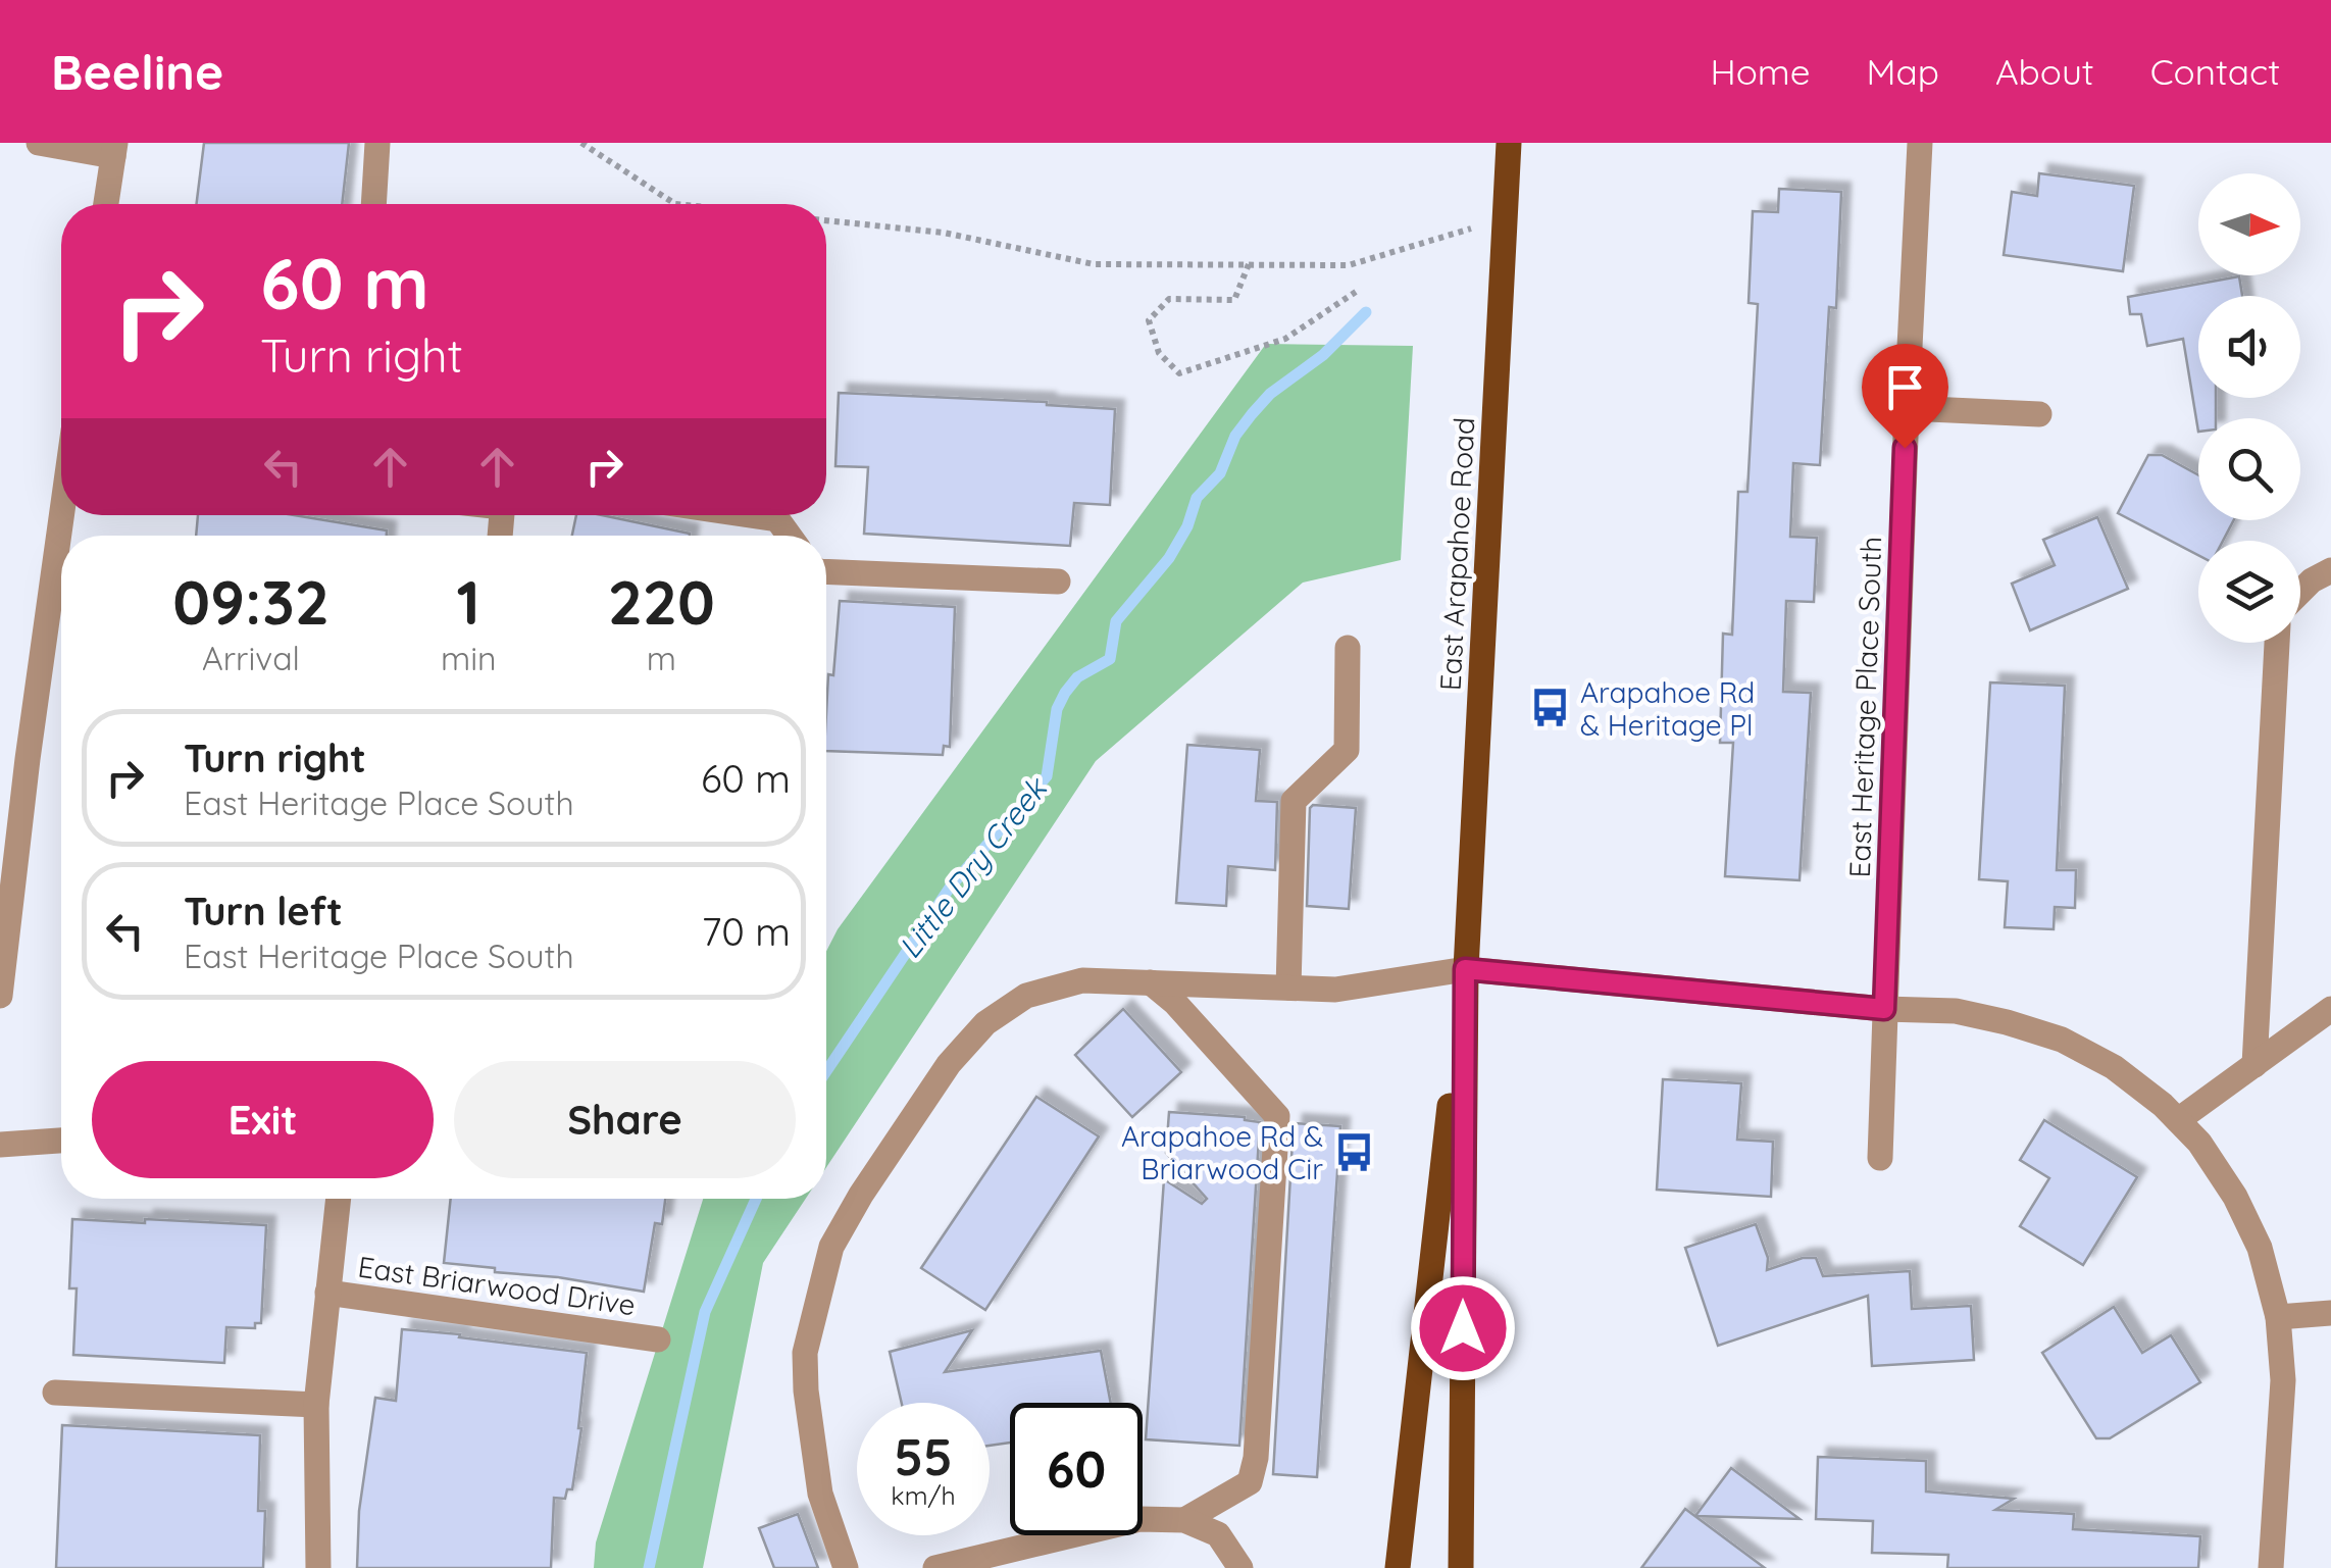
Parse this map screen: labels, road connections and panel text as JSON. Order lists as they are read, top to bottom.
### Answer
{
  "streets": {
    "main road": ["East Arapahoe Road"],
    "street": ["East Heritage Place South", "East Briarwood Drive"]
  },
  "water": ["Little Dry Creek"],
  "places": {
    "bus stop": ["Arapahoe Rd & Heritage Pl", "Arapahoe Rd & Briarwood Cir"]
  },
  "north": "right",
  "page": {
    "header": "Beeline",
    "nav": [
      "Home",
      "Map",
      "About",
      "Contact"
    ],
    "turn": ["60 m", "Turn right"],
    "eta": [
      "09:32",
      "Arrival",
      "1",
      "min",
      "220",
      "m"
    ],
    "list": [
      {
        "name": "Turn right",
        "note": "East Heritage Place South",
        "value": "60 m"
      },
      {
        "name": "Turn left",
        "note": "East Heritage Place South",
        "value": "70 m"
      }
    ],
    "buttons": ["Exit", "Share"],
    "speed": "55 km/h",
    "limit": "60"
  }
}
